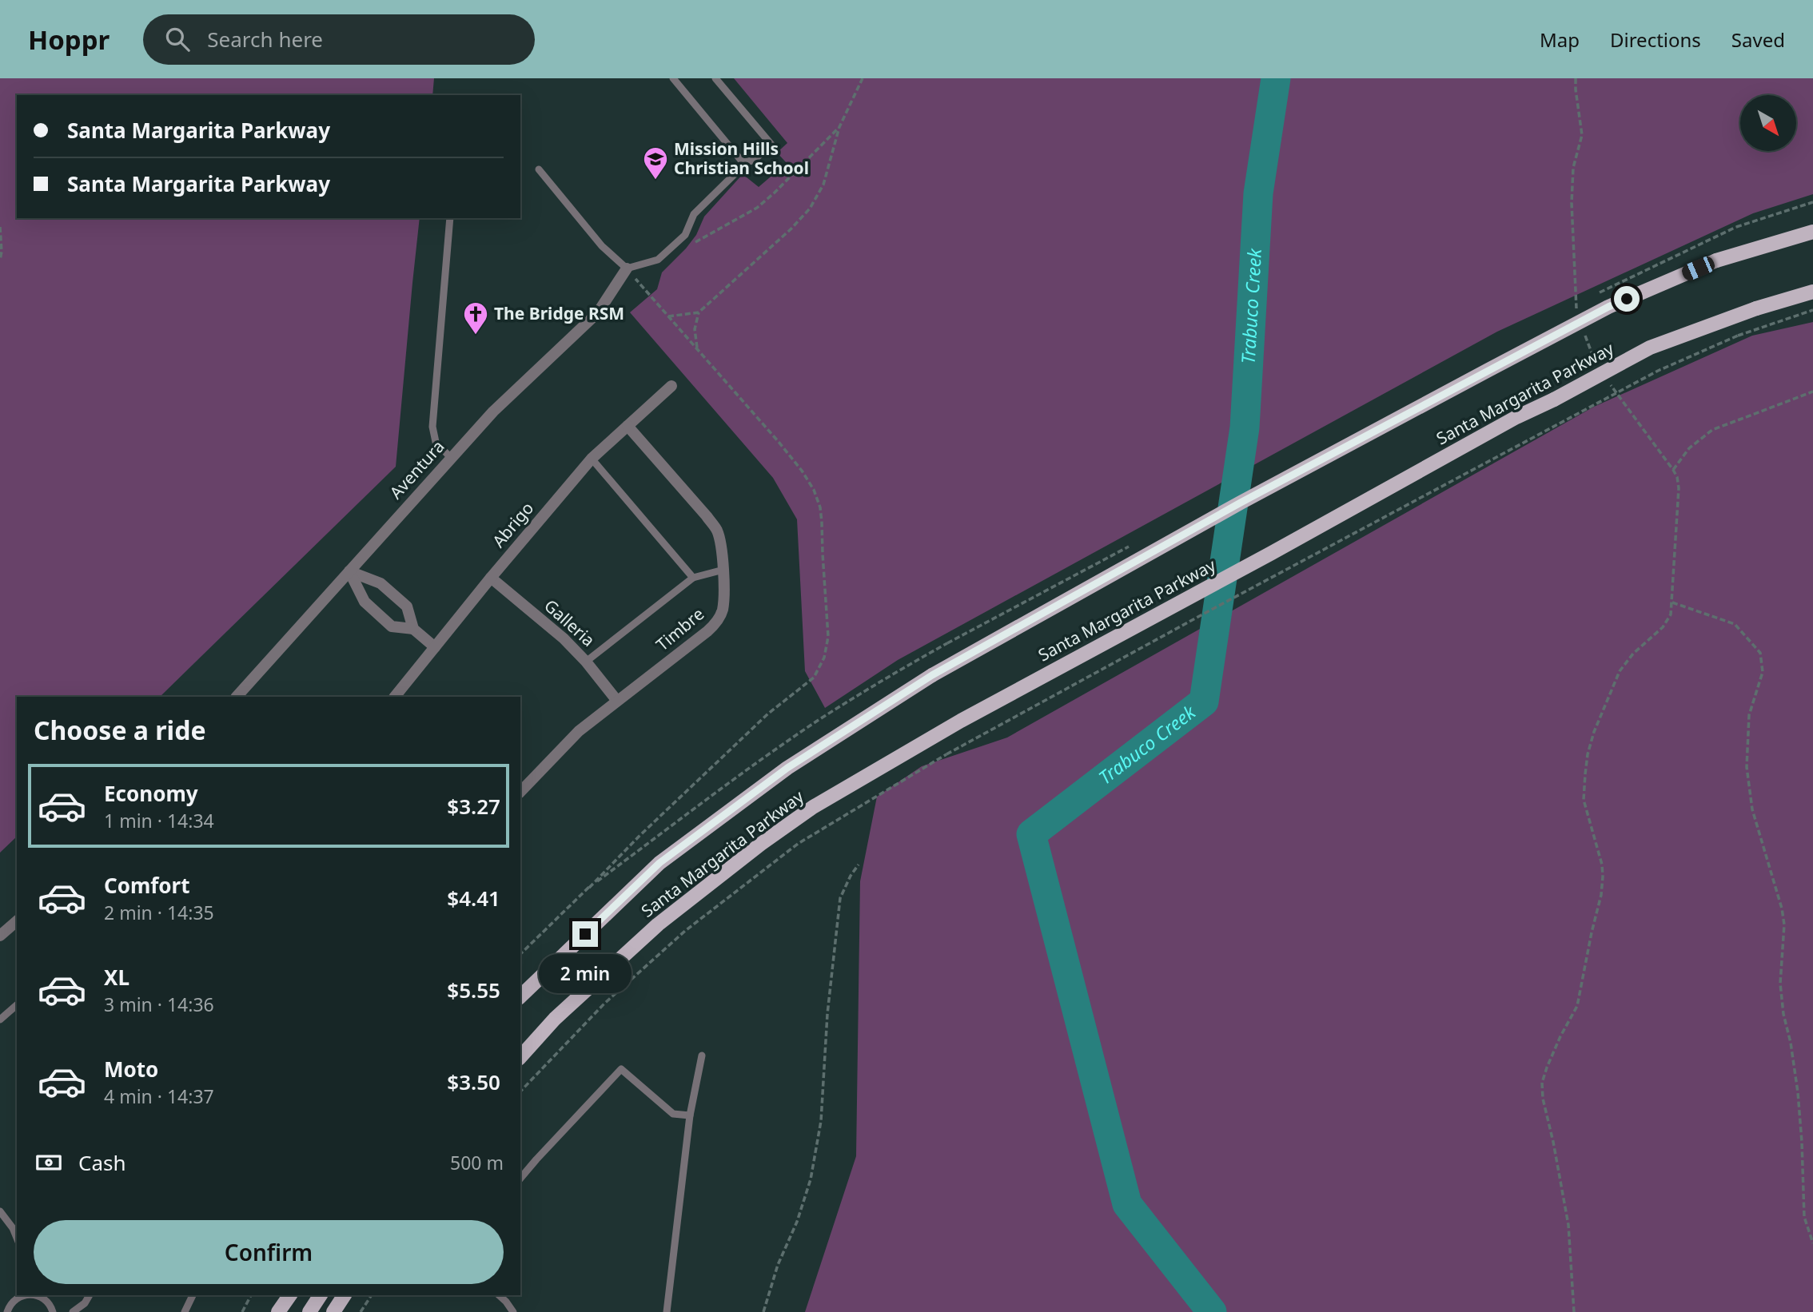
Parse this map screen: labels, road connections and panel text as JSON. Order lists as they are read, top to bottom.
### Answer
{
  "streets": {
    "main road": ["Santa Margarita Parkway"],
    "street": [
      "Aventura",
      "Abrigo",
      "Galleria",
      "Timbre"
    ]
  },
  "crossings": [
    ["Abrigo", "Galleria"],
    ["Abrigo", "Timbre"],
    ["Galleria", "Timbre"]
  ],
  "water": ["Trabuco Creek"],
  "places": {
    "school or university": ["Mission Hills Christian School"],
    "church": ["The Bridge RSM"]
  },
  "north": "bottom right",
  "page": {
    "header": "Hoppr",
    "search": "Search here",
    "nav": ["Map", "Directions", "Saved"],
    "banner": ["Santa Margarita Parkway", "Santa Margarita Parkway"],
    "heading": "Choose a ride",
    "list": [
      {
        "name": "Economy",
        "note": "1 min · 14:34",
        "value": "$3.27"
      },
      {
        "name": "Comfort",
        "note": "2 min · 14:35",
        "value": "$4.41"
      },
      {
        "name": "XL",
        "note": "3 min · 14:36",
        "value": "$5.55"
      },
      {
        "name": "Moto",
        "note": "4 min · 14:37",
        "value": "$3.50"
      }
    ],
    "bubble": "2 min",
    "pay": ["Cash", "500 m"],
    "buttons": "Confirm"
  }
}
